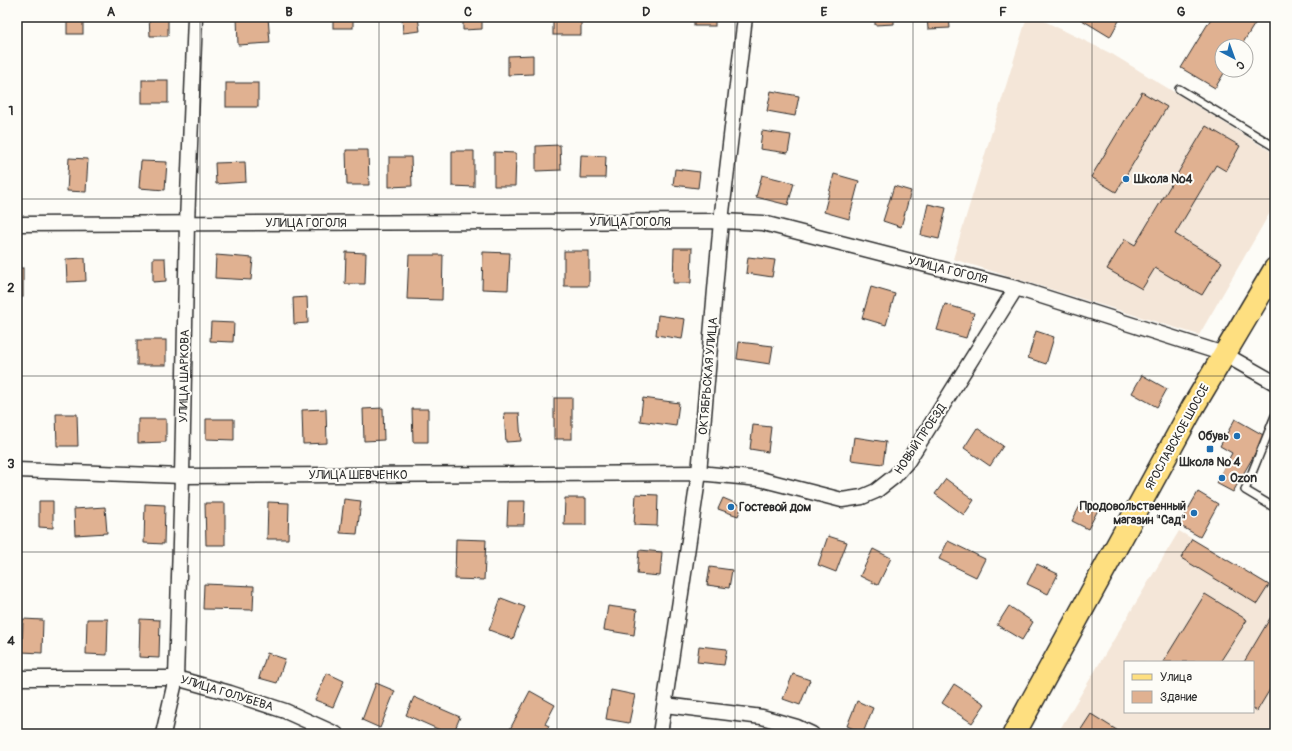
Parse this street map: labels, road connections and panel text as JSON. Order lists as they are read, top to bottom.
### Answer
{
  "streets": {
    "main road": ["ЯРОСЛАВСКОЕ ШОССЕ"],
    "street": [
      "УЛИЦА ГОГОЛЯ",
      "УЛИЦА ШАРКОВА",
      "ОКТЯБРЬСКАЯ УЛИЦА",
      "НОВЫЙ ПРОЕЗД",
      "УЛИЦА ШЕВЧЕНКО",
      "УЛИЦА ГОЛУБЕВА"
    ]
  },
  "crossings": [
    ["УЛИЦА ГОГОЛЯ", "УЛИЦА ШАРКОВА"],
    ["УЛИЦА ГОГОЛЯ", "ОКТЯБРЬСКАЯ УЛИЦА"],
    ["УЛИЦА ГОГОЛЯ", "ЯРОСЛАВСКОЕ ШОССЕ"],
    ["УЛИЦА ГОГОЛЯ", "НОВЫЙ ПРОЕЗД"],
    ["УЛИЦА ШАРКОВА", "УЛИЦА ШЕВЧЕНКО"],
    ["УЛИЦА ШАРКОВА", "УЛИЦА ГОЛУБЕВА"],
    ["ОКТЯБРЬСКАЯ УЛИЦА", "НОВЫЙ ПРОЕЗД"],
    ["ОКТЯБРЬСКАЯ УЛИЦА", "УЛИЦА ШЕВЧЕНКО"],
    ["НОВЫЙ ПРОЕЗД", "УЛИЦА ШЕВЧЕНКО"]
  ],
  "places": {
    "other": [
      "Школа №4",
      "Обувь",
      "Ozon",
      "Гостевой дом",
      "Продовольственный магазин \"Сад\""
    ],
    "transit": ["Школа № 4"]
  },
  "legend": ["Улица", "Здание"],
  "north": "bottom right",
  "grid": {
    "columns": [
      "A",
      "B",
      "C",
      "D",
      "E",
      "F",
      "G"
    ],
    "rows": [
      "1",
      "2",
      "3",
      "4"
    ]
  }
}
